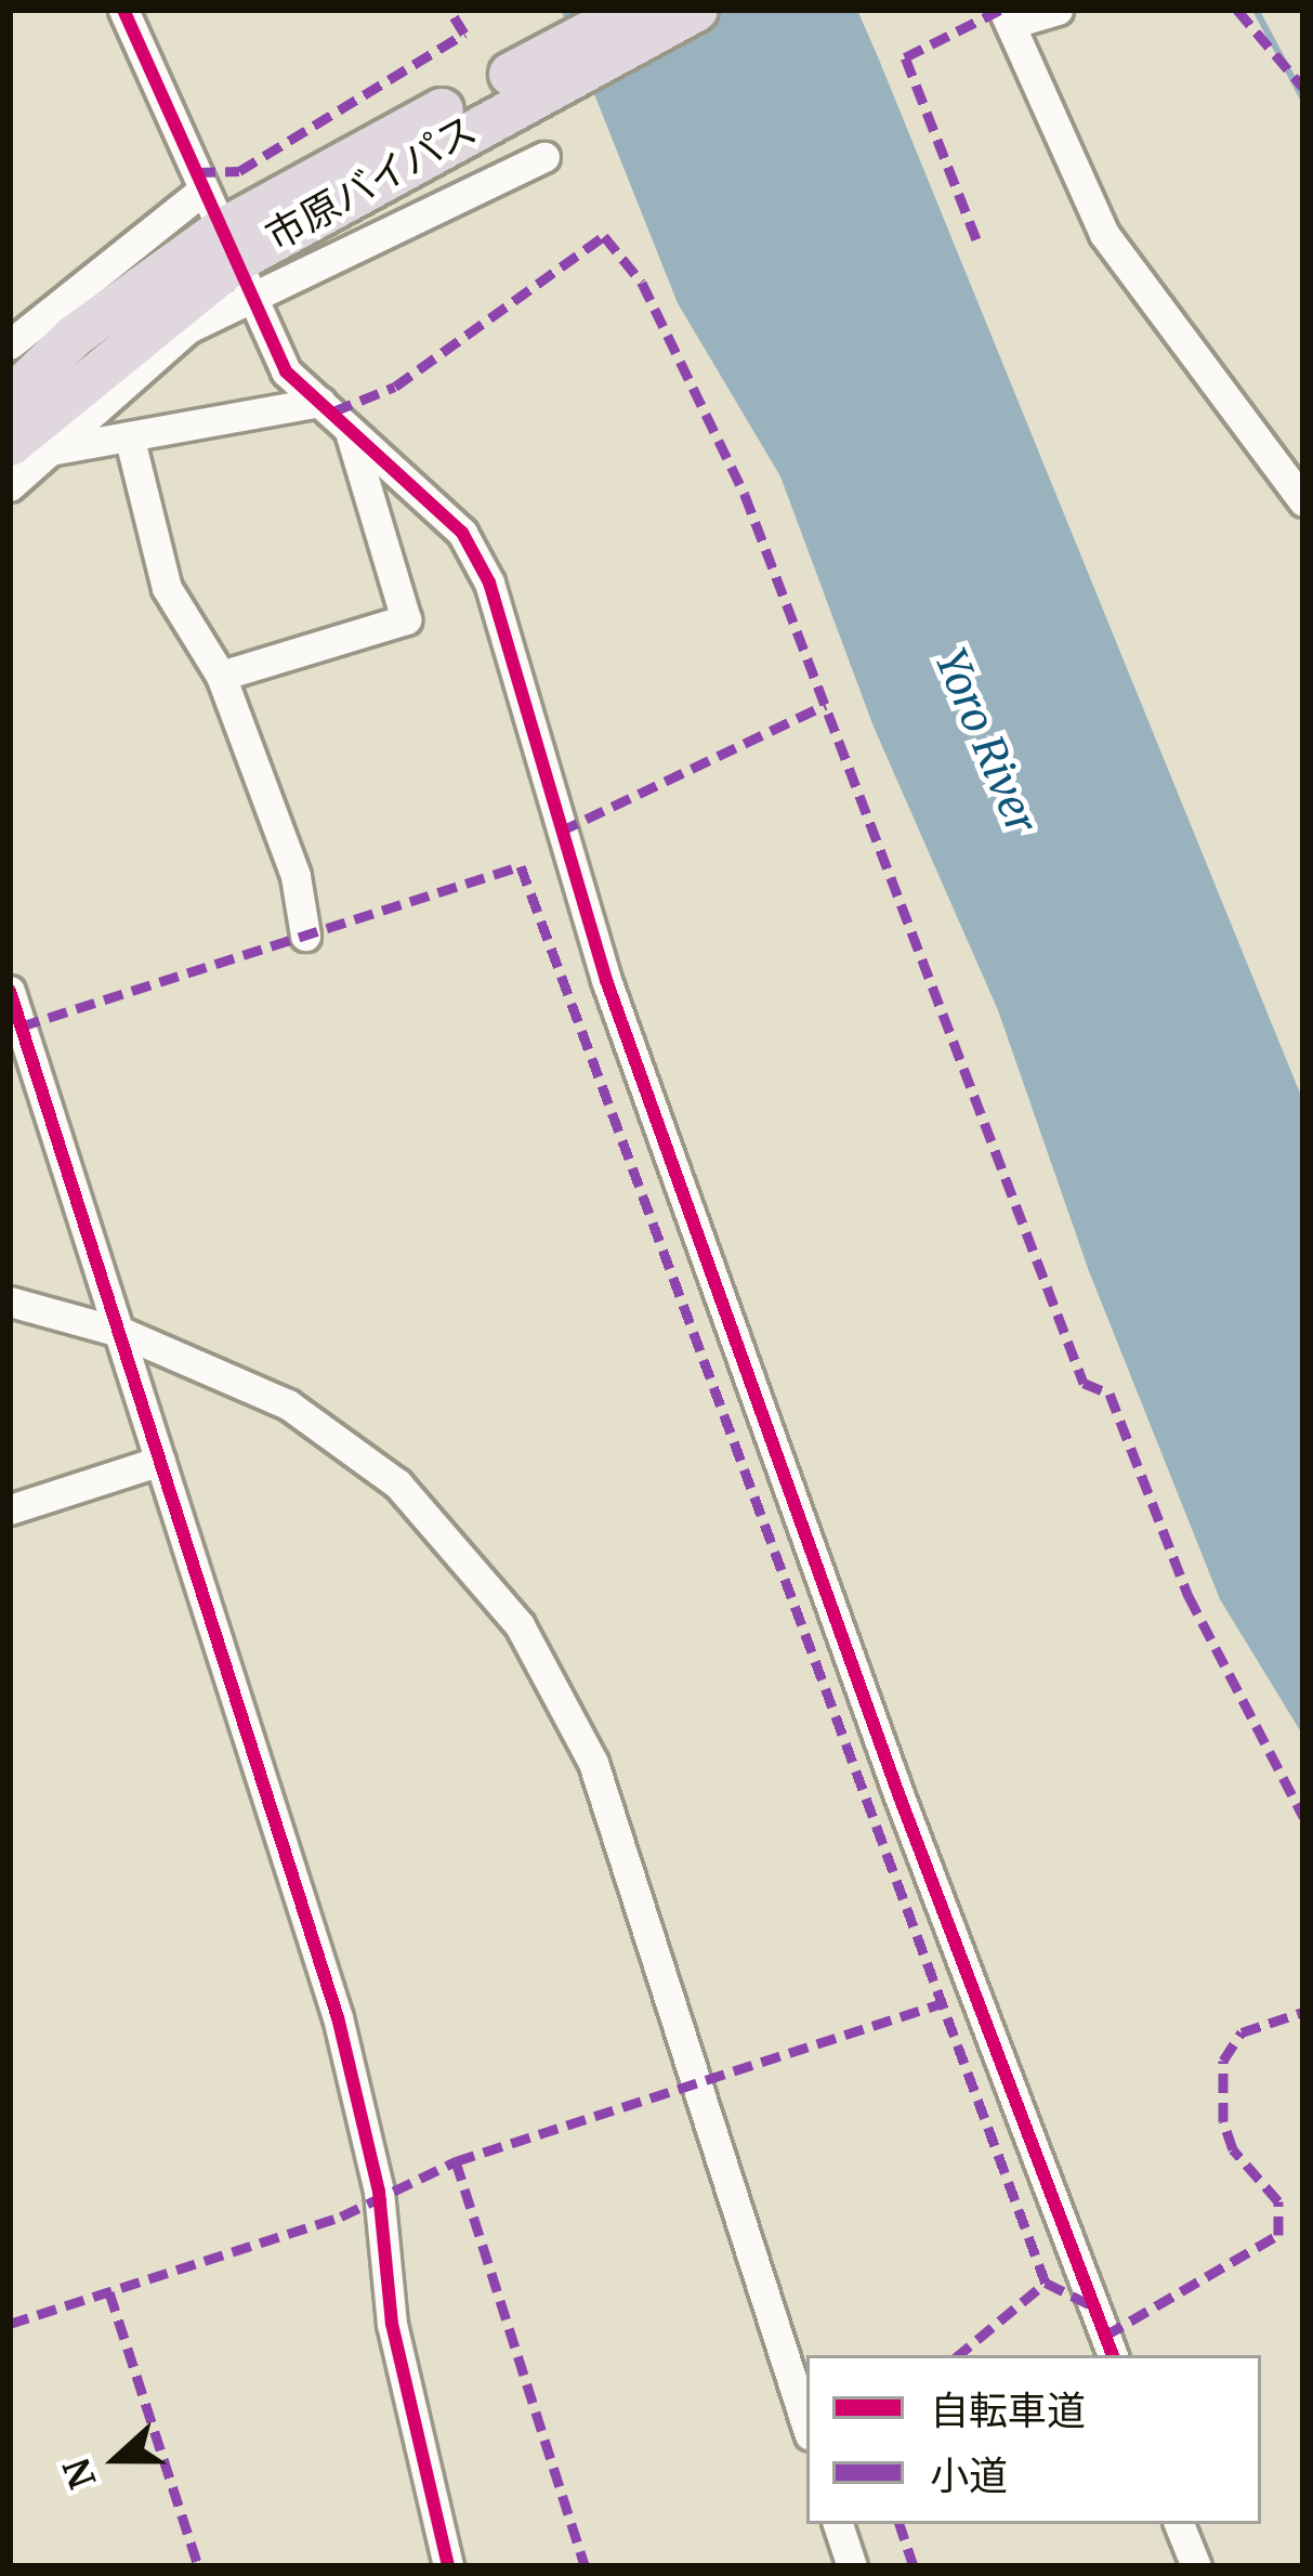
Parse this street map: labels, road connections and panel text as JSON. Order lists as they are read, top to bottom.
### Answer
{
  "streets": {
    "highway": ["市原バイパス"]
  },
  "water": ["Yoro River"],
  "legend": ["自転車道", "小道"],
  "north": "left"
}
